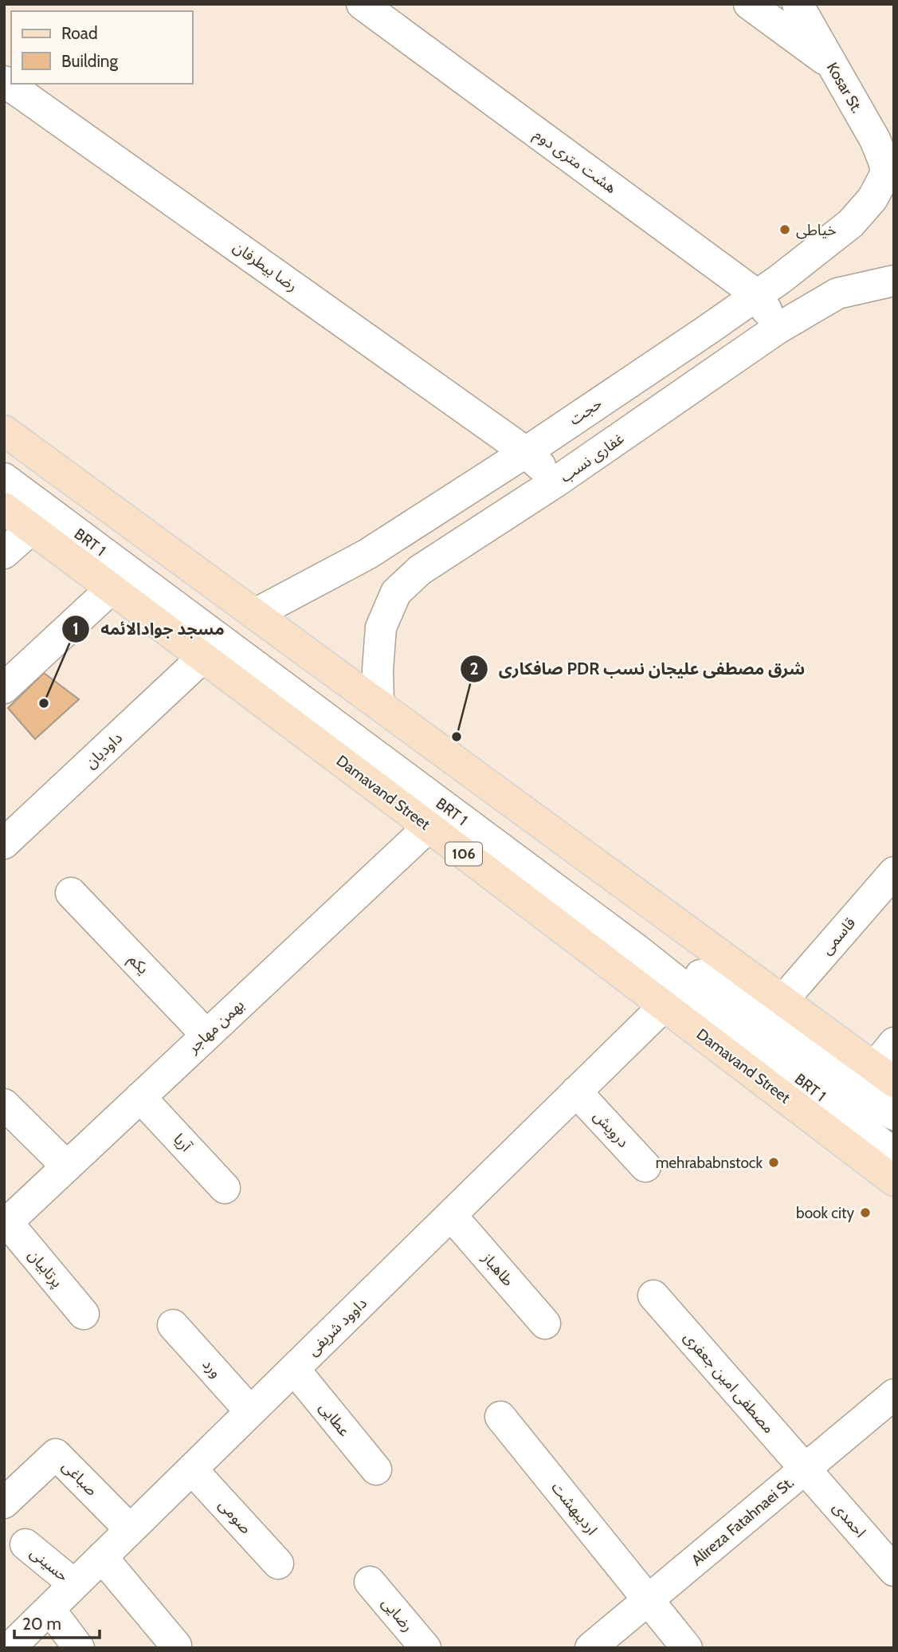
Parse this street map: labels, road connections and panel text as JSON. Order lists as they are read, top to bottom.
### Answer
{
  "streets": {
    "main road": ["Damavand Street", "106"],
    "street": [
      "Kosar St.",
      "هشت متری دوم",
      "رضا بیطرفان",
      "حجت",
      "غفاری نسب",
      "BRT 1",
      "داودیان",
      "قاسمی",
      "یکم",
      "بهمن مهاجر",
      "درویش",
      "آریا",
      "پرتابیان",
      "طاهباز",
      "داوود شریفی",
      "ورد",
      "مصطفی امین جعفری",
      "عطایی",
      "صباغی",
      "اردیبهشت",
      "صومی",
      "احمدی",
      "Alireza Fatahnaei St.",
      "حسینی",
      "رضایی"
    ]
  },
  "crossings": [
    ["Kosar St.", "حجت"],
    ["هشت متری دوم", "حجت"],
    ["هشت متری دوم", "غفاری نسب"],
    ["رضا بیطرفان", "حجت"],
    ["رضا بیطرفان", "غفاری نسب"],
    ["داودیان", "Damavand Street"],
    ["Damavand Street", "بهمن مهاجر"],
    ["Damavand Street", "داوود شریفی"],
    ["یکم", "بهمن مهاجر"],
    ["بهمن مهاجر", "آریا"],
    ["بهمن مهاجر", "پرتابیان"],
    ["درویش", "داوود شریفی"],
    ["طاهباز", "داوود شریفی"],
    ["داوود شریفی", "ورد"],
    ["داوود شریفی", "عطایی"],
    ["داوود شریفی", "صباغی"],
    ["داوود شریفی", "صومی"],
    ["داوود شریفی", "حسینی"],
    ["مصطفی امین جعفری", "احمدی"],
    ["مصطفی امین جعفری", "Alireza Fatahnaei St."],
    ["اردیبهشت", "Alireza Fatahnaei St."],
    ["احمدی", "Alireza Fatahnaei St."]
  ],
  "places": [
    "خیاطی",
    "مسجد جوادالائمه",
    "صافکاری PDR شرق مصطفی علیجان نسب",
    "mehrababnstock",
    "book city"
  ],
  "legend": ["Road", "Building"],
  "scale_bar": "20 m"
}
